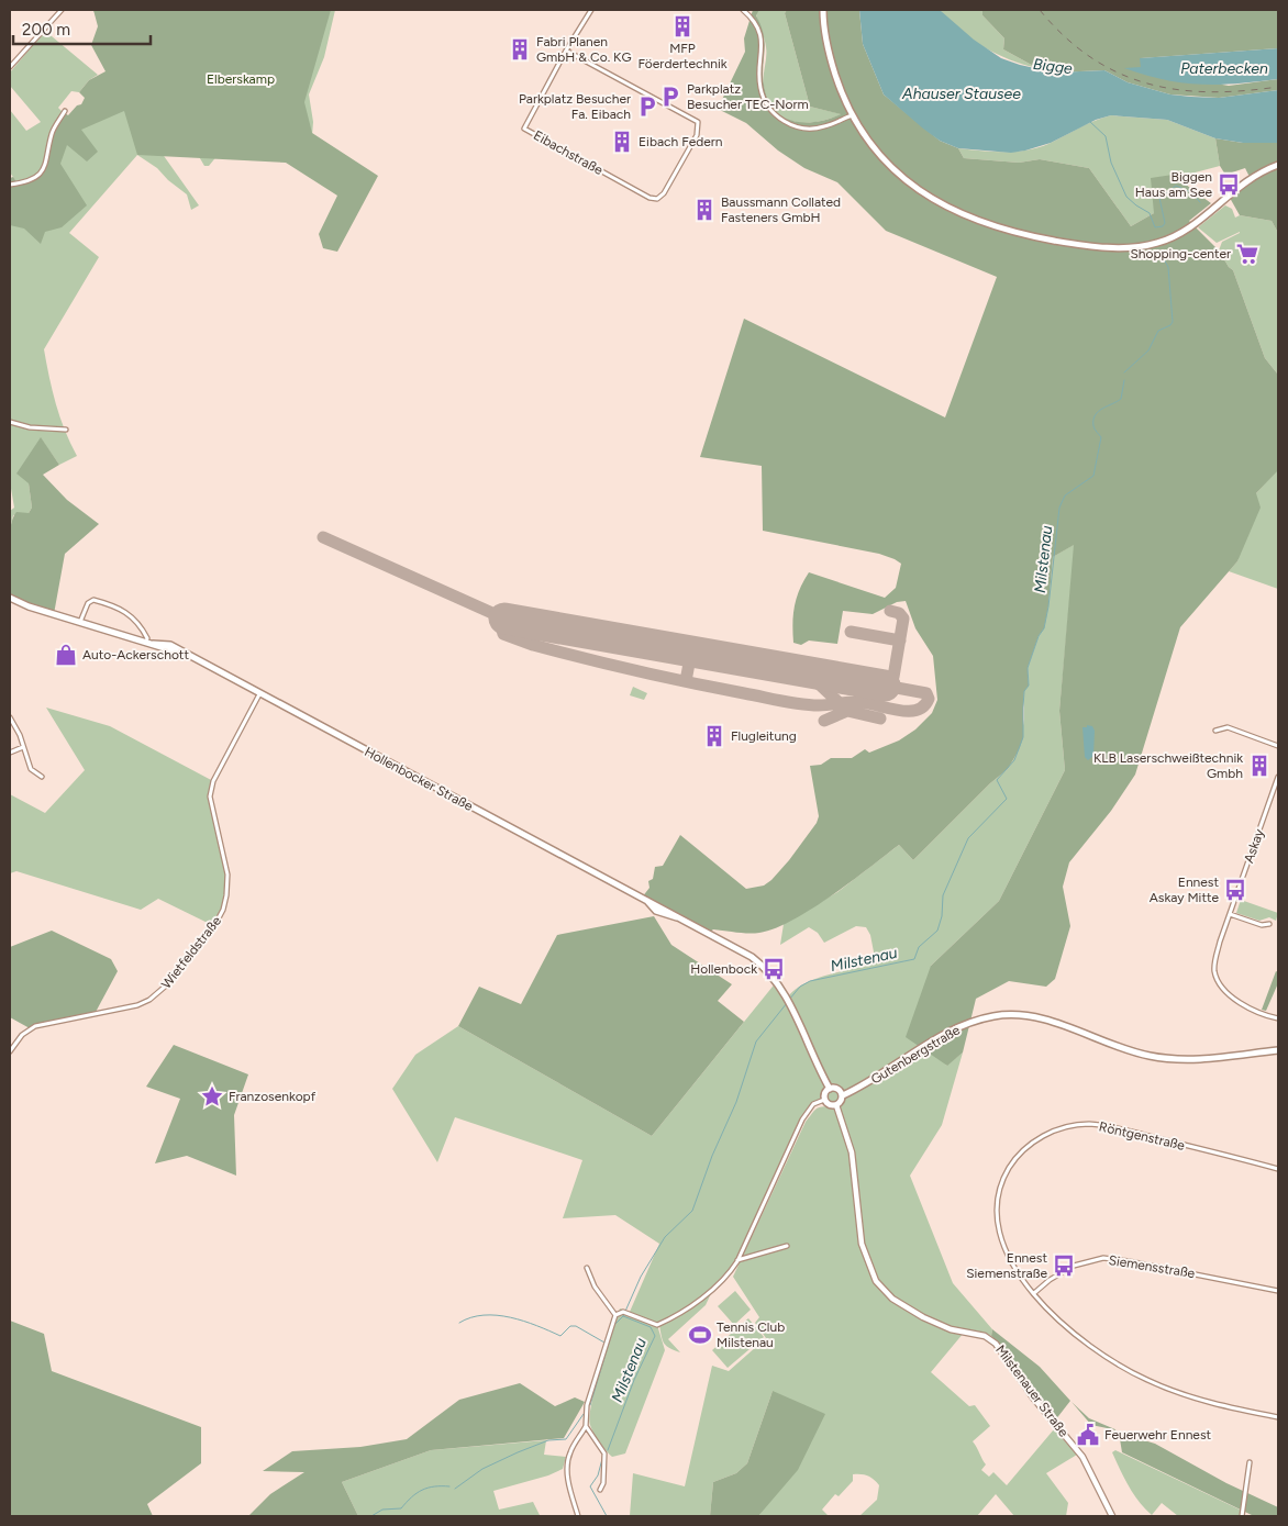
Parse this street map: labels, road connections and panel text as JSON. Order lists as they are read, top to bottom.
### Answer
{
  "streets": {
    "main road": ["Hollenbocker Straße", "Gutenbergstraße"],
    "street": [
      "Eibachstraße",
      "Askay",
      "Wietfeldstraße",
      "Röntgenstraße",
      "Siemensstraße",
      "Milstenauer Straße"
    ]
  },
  "crossings": [
    ["Hollenbocker Straße", "Wietfeldstraße"],
    ["Hollenbocker Straße", "Gutenbergstraße"],
    ["Hollenbocker Straße", "Milstenauer Straße"],
    ["Gutenbergstraße", "Milstenauer Straße"],
    ["Röntgenstraße", "Siemensstraße"]
  ],
  "water": [
    "Bigge",
    "Paterbecken",
    "Ahauser Stausee",
    "Milstenau"
  ],
  "parks": ["Elberskamp"],
  "places": {
    "building": [
      "MFP Föerdertechnik",
      "Fabri Planen GmbH & Co. KG",
      "Eibach Federn",
      "Baussmann Collated Fasteners GmbH",
      "Flugleitung",
      "KLB Laserschweißtechnik Gmbh"
    ],
    "parking": ["Parkplatz Besucher TEC-Norm", "Parkplatz Besucher Fa. Eibach"],
    "bus stop": [
      "Biggen Haus am See",
      "Ennest Askay Mitte",
      "Hollenbock",
      "Ennest Siemenstraße"
    ],
    "supermarket": ["Shopping-center"],
    "shop": ["Auto-Ackerschott"],
    "place": ["Franzosenkopf"],
    "sports": ["Tennis Club Milstenau"],
    "public building": ["Feuerwehr Ennest"]
  },
  "scale_bar": "200 m"
}
